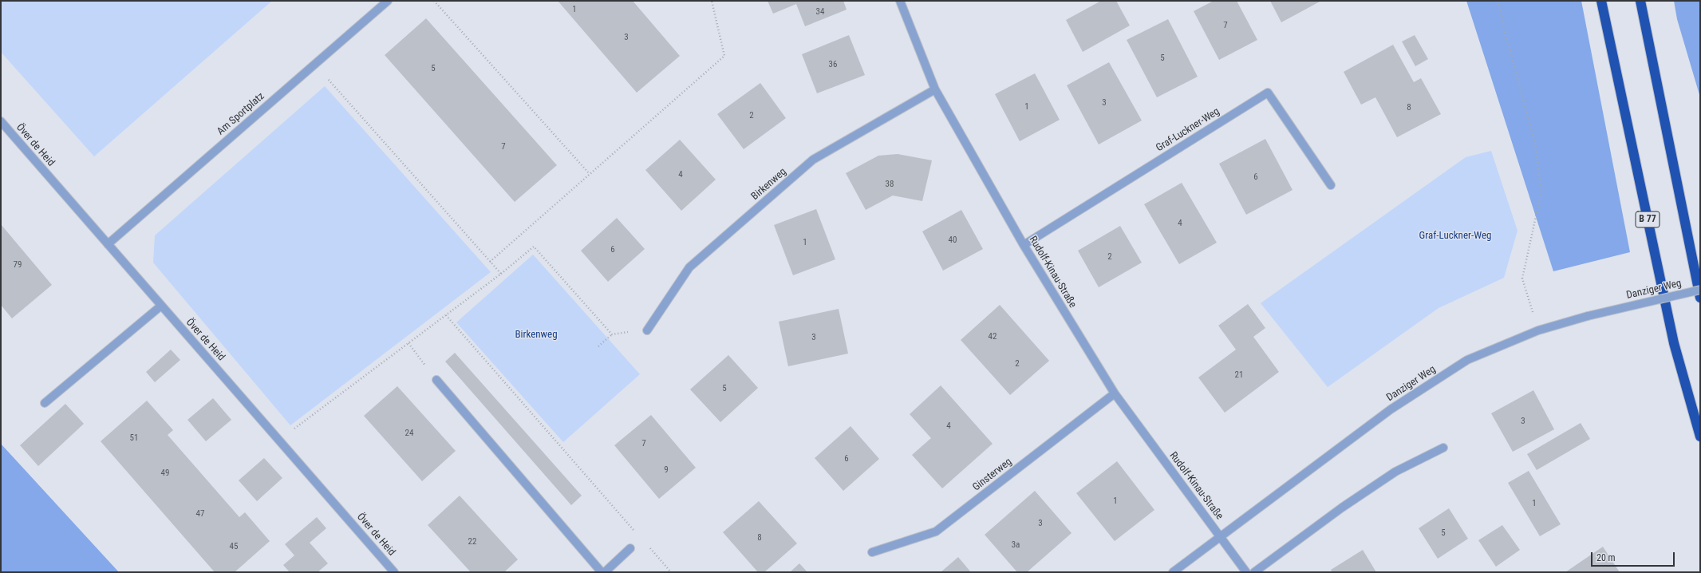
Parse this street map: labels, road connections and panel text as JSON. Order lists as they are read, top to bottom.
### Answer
{
  "streets": {
    "highway": ["B 77"],
    "street": [
      "Am Sportplatz",
      "Graf-Luckner-Weg",
      "Över de Heid",
      "Birkenweg",
      "Rudolf-Kinau-Straße",
      "Danziger Weg",
      "Ginsterweg"
    ]
  },
  "crossings": [
    ["Am Sportplatz", "Över de Heid"],
    ["Graf-Luckner-Weg", "Rudolf-Kinau-Straße"],
    ["Birkenweg", "Rudolf-Kinau-Straße"],
    ["Rudolf-Kinau-Straße", "Danziger Weg"],
    ["Rudolf-Kinau-Straße", "Ginsterweg"]
  ],
  "parks": ["Graf-Luckner-Weg", "Birkenweg"],
  "house_numbers": [
    "1",
    "34",
    "7",
    "3",
    "5",
    "36",
    "5",
    "3",
    "1",
    "8",
    "2",
    "7",
    "4",
    "6",
    "38",
    "4",
    "40",
    "1",
    "6",
    "2",
    "79",
    "42",
    "3",
    "2",
    "21",
    "5",
    "3",
    "4",
    "24",
    "51",
    "7",
    "6",
    "9",
    "49",
    "1",
    "1",
    "47",
    "3",
    "5",
    "8",
    "22",
    "3a",
    "45"
  ],
  "scale_bar": "20 m"
}
